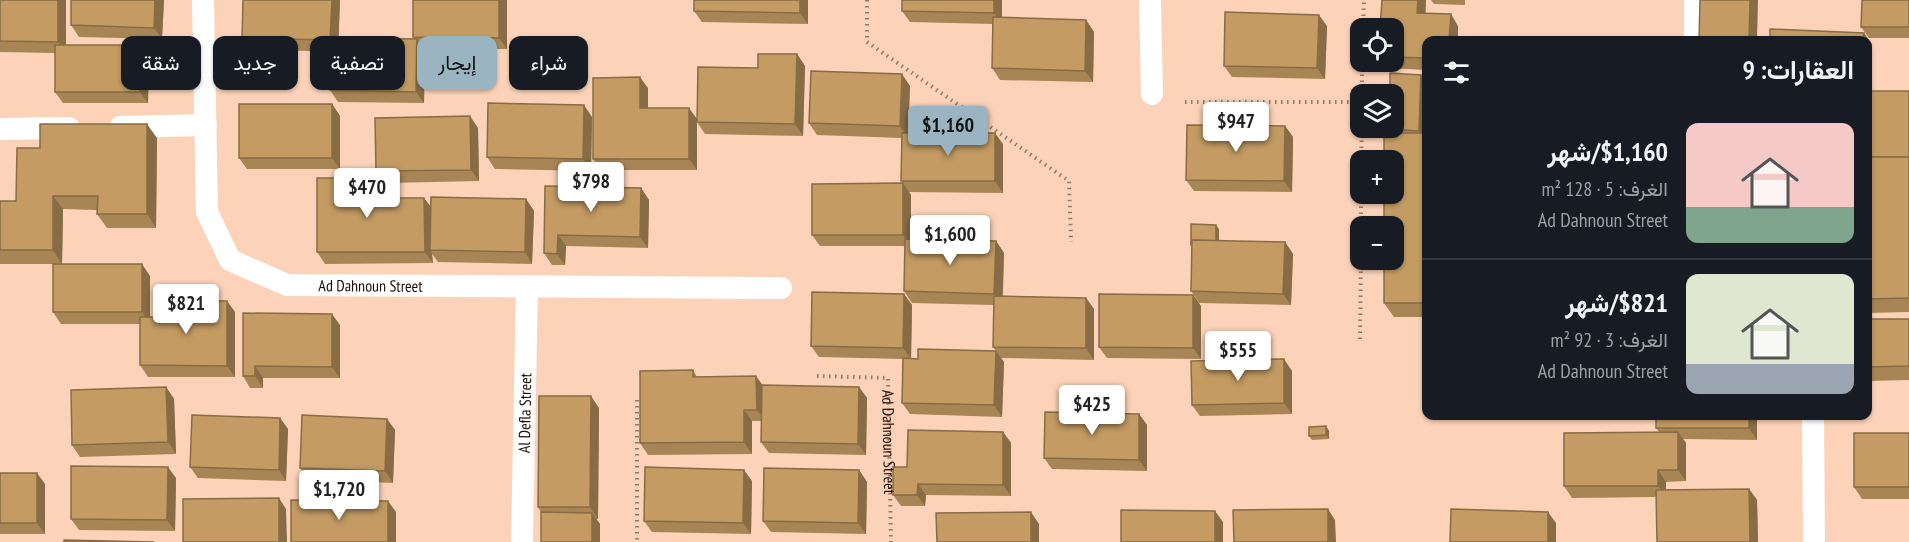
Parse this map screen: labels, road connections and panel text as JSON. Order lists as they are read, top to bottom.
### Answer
{
  "streets": {
    "street": ["Ad Dahnoun Street", "Al Defla Street"]
  },
  "crossings": [
    ["Ad Dahnoun Street", "Al Defla Street"]
  ],
  "page": {
    "map_buttons": ["+", "−"],
    "chip": [
      "شراء",
      "إيجار",
      "تصفية",
      "جديد",
      "شقة"
    ],
    "heading": "العقارات: 9",
    "price": [
      "$947",
      "$1,160",
      "$798",
      "$470",
      "$1,600",
      "$821",
      "$555",
      "$425",
      "$1,720"
    ],
    "list": [
      {
        "name": "$1,160/شهر",
        "note": "الغرف: 5 · 128 m² · Ad Dahnoun Street"
      },
      {
        "name": "$821/شهر",
        "note": "الغرف: 3 · 92 m² · Ad Dahnoun Street"
      }
    ]
  }
}
